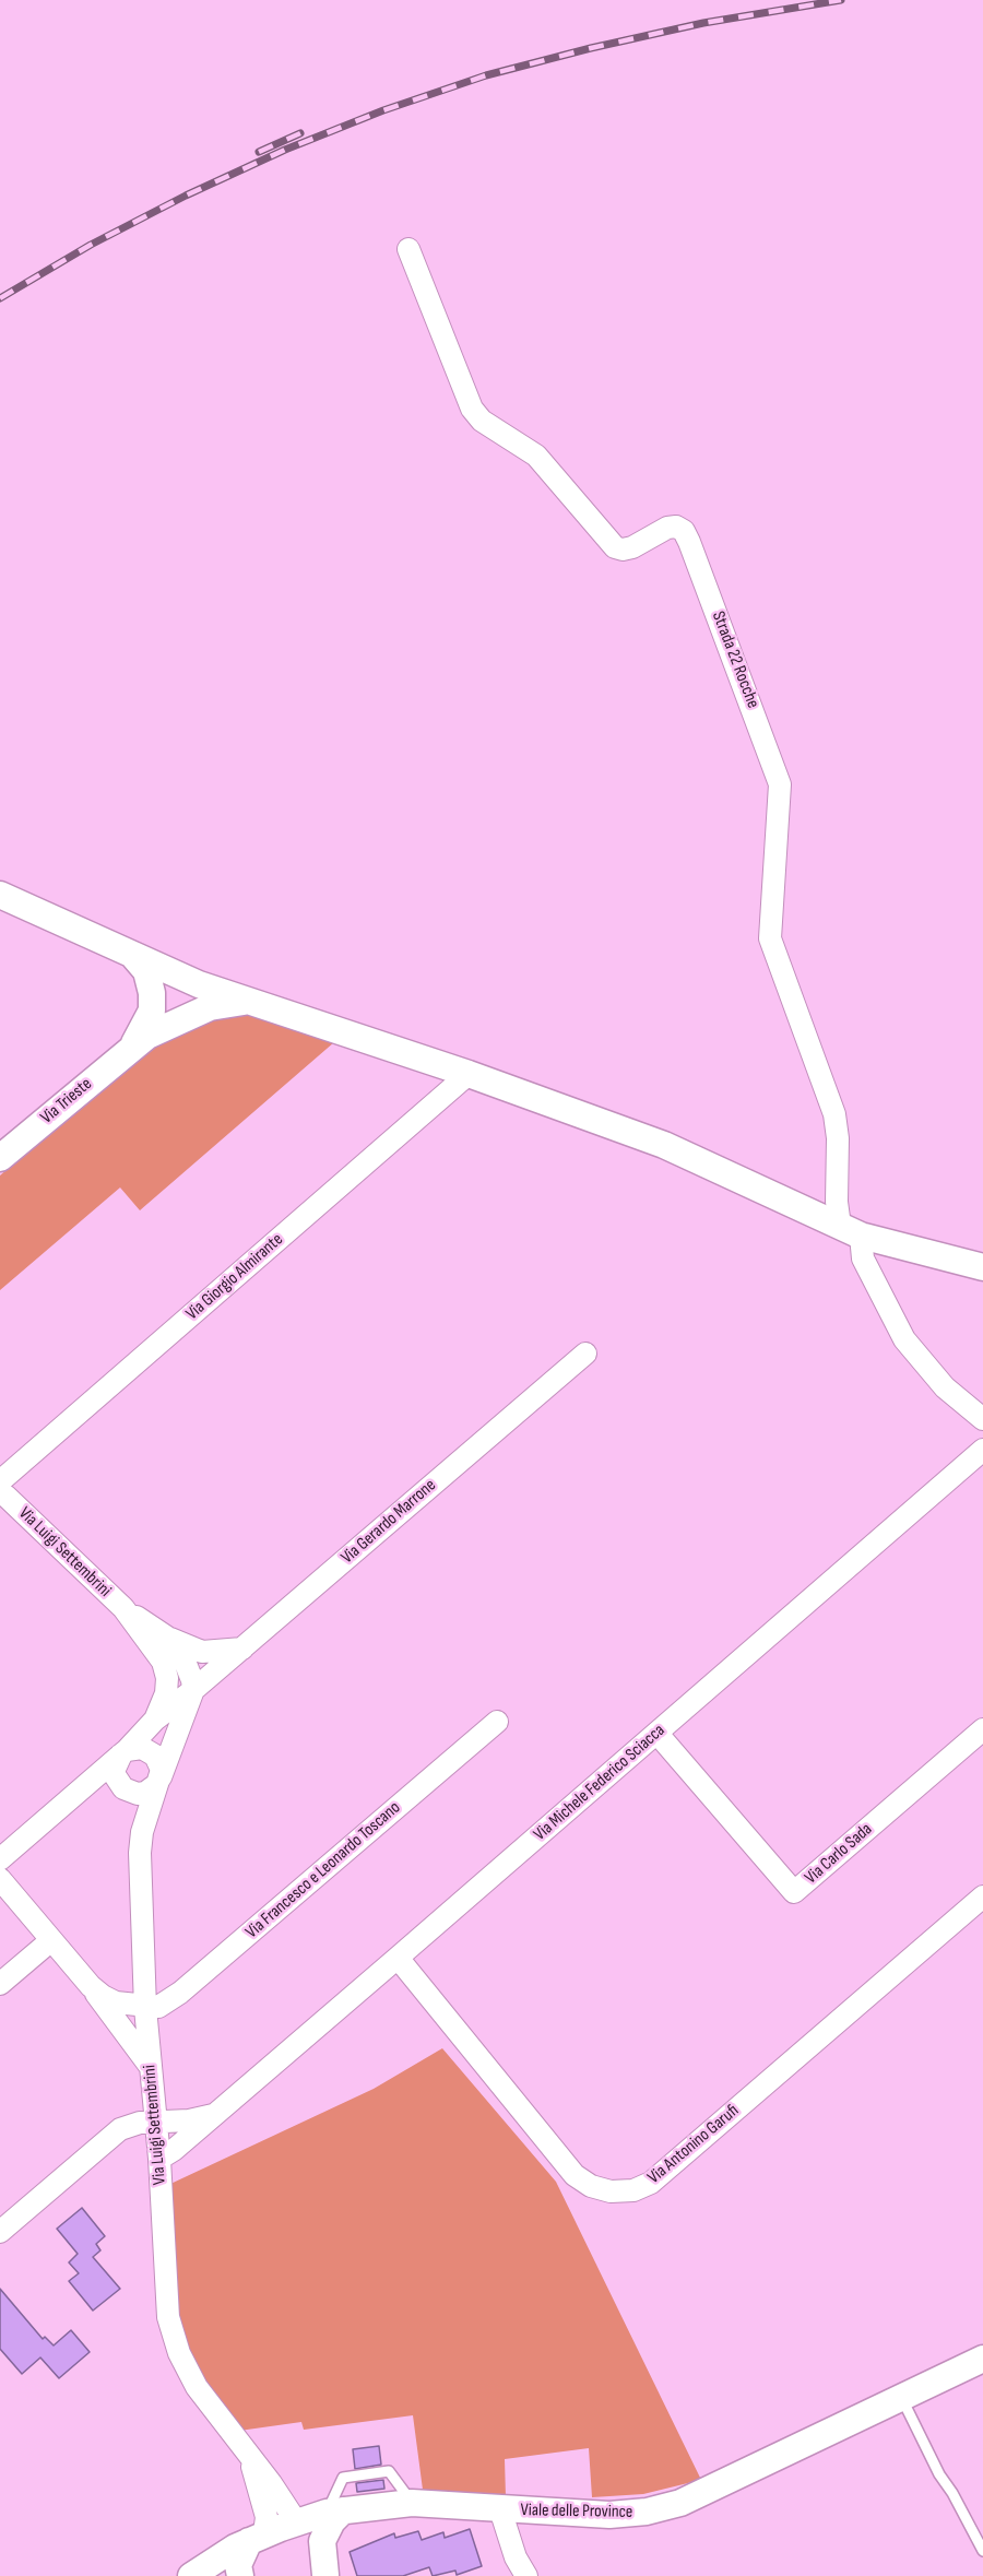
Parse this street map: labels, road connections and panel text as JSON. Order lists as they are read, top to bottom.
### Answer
{
  "streets": {
    "street": [
      "Strada 22 Rocche",
      "Via Trieste",
      "Via Giorgio Almirante",
      "Via Gerardo Marrone",
      "Via Luigi Settembrini",
      "Via Michele Federico Sciacca",
      "Via Carlo Sada",
      "Via Francesco e Leonardo Toscano",
      "Via Antonino Garufi",
      "Viale delle Province"
    ]
  },
  "crossings": [
    ["Via Giorgio Almirante", "Via Luigi Settembrini"],
    ["Via Gerardo Marrone", "Via Luigi Settembrini"],
    ["Via Luigi Settembrini", "Via Michele Federico Sciacca"],
    ["Via Luigi Settembrini", "Via Francesco e Leonardo Toscano"],
    ["Via Michele Federico Sciacca", "Via Carlo Sada"],
    ["Via Michele Federico Sciacca", "Via Antonino Garufi"]
  ]
}
